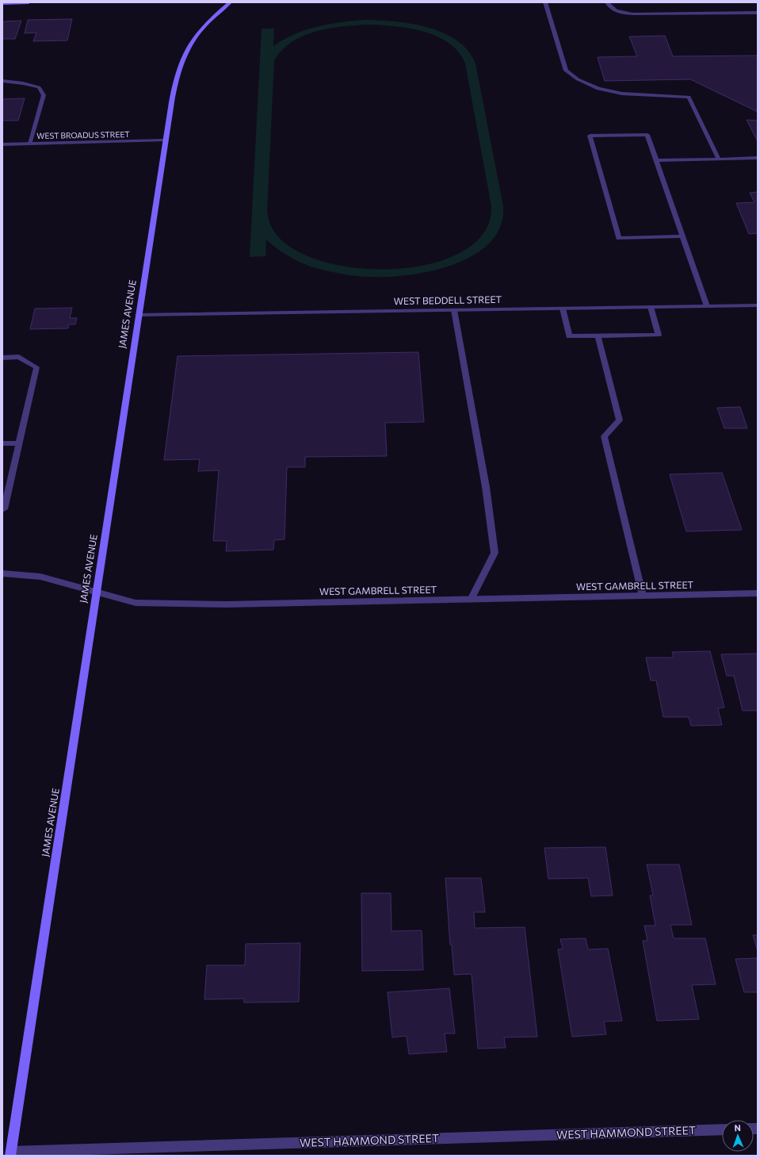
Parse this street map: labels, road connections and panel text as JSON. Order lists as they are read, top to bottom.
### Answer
{
  "streets": {
    "main road": ["JAMES AVENUE"],
    "street": [
      "WEST BROADUS STREET",
      "WEST BEDDELL STREET",
      "WEST GAMBRELL STREET",
      "WEST HAMMOND STREET"
    ]
  },
  "crossings": [
    ["WEST BROADUS STREET", "JAMES AVENUE"],
    ["WEST BEDDELL STREET", "JAMES AVENUE"],
    ["JAMES AVENUE", "WEST GAMBRELL STREET"],
    ["JAMES AVENUE", "WEST HAMMOND STREET"]
  ],
  "north": "top"
}
